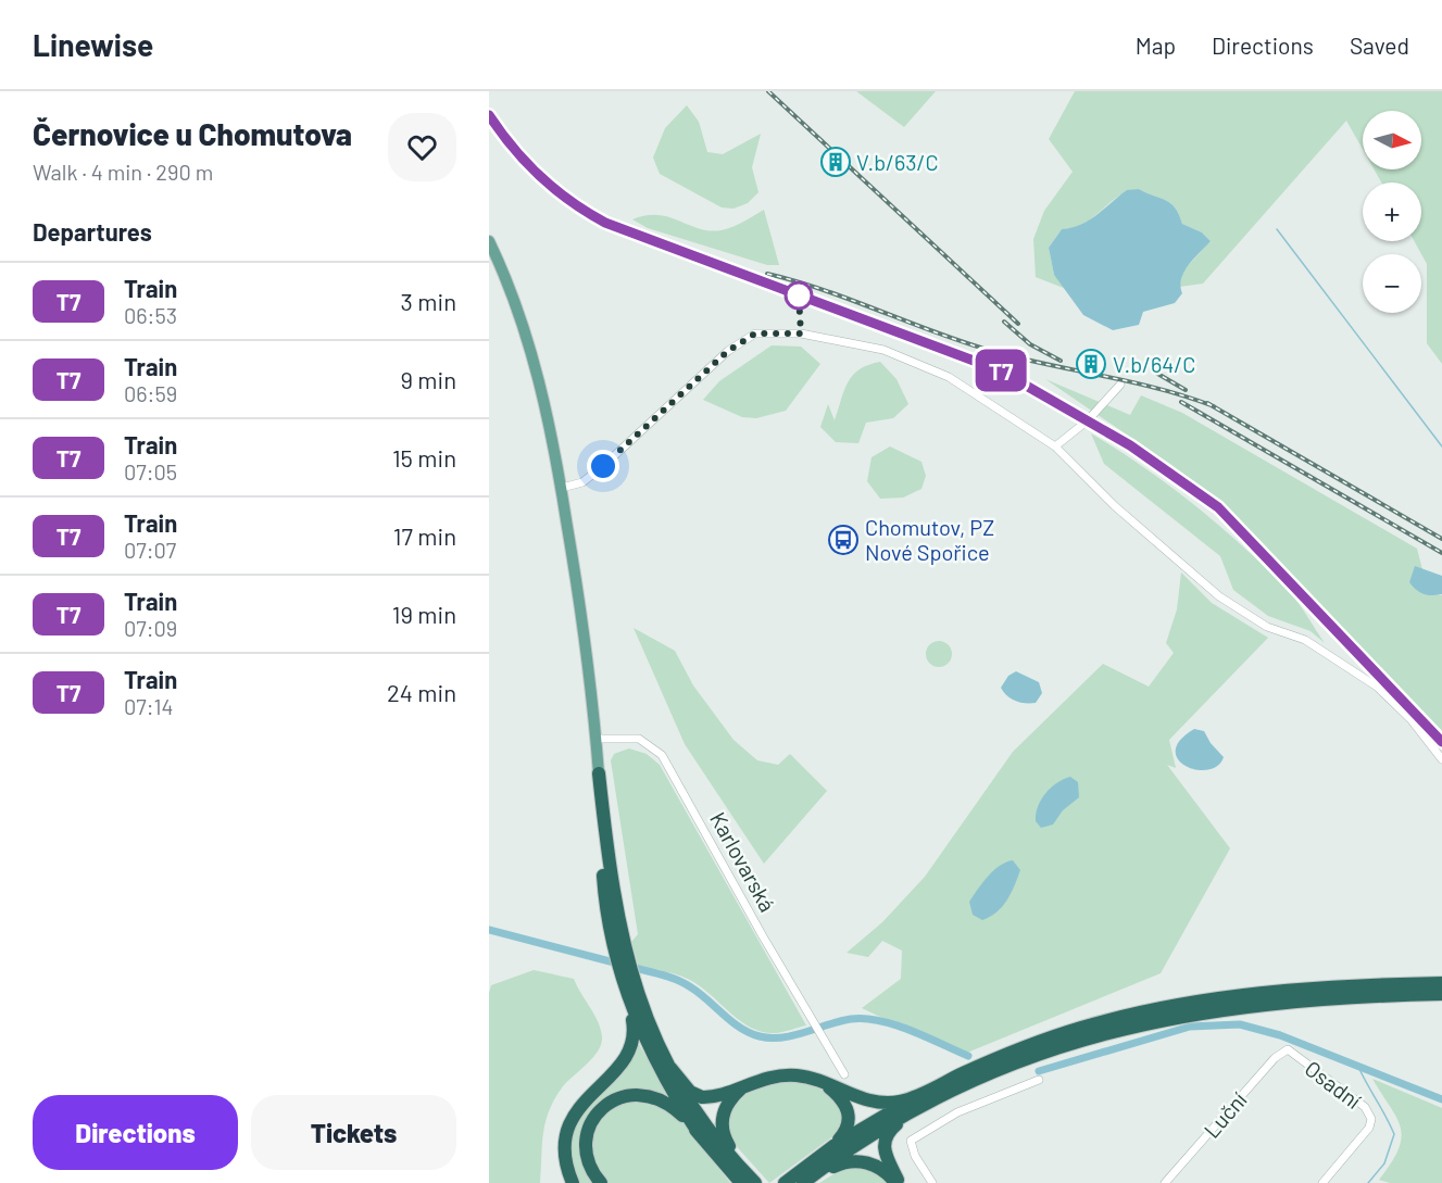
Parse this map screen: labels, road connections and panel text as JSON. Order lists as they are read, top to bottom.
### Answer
{
  "streets": {
    "street": ["Karlovarská", "Osadní", "Luční"]
  },
  "crossings": [
    ["Osadní", "Luční"]
  ],
  "places": {
    "building": ["V.b/63/C", "V.b/64/C"],
    "bus stop": ["Chomutov, PZ Nové Spořice"]
  },
  "north": "right",
  "page": {
    "header": "Linewise",
    "nav": ["Map", "Directions", "Saved"],
    "heading": [
      ["Černovice u Chomutova", "Walk · 4 min · 290 m"],
      "Departures"
    ],
    "on_map": "T7",
    "map_buttons": ["+", "−"],
    "list": [
      {
        "mark": "T7",
        "name": "Train",
        "note": "06:53",
        "value": "3 min"
      },
      {
        "mark": "T7",
        "name": "Train",
        "note": "06:59",
        "value": "9 min"
      },
      {
        "mark": "T7",
        "name": "Train",
        "note": "07:05",
        "value": "15 min"
      },
      {
        "mark": "T7",
        "name": "Train",
        "note": "07:07",
        "value": "17 min"
      },
      {
        "mark": "T7",
        "name": "Train",
        "note": "07:09",
        "value": "19 min"
      },
      {
        "mark": "T7",
        "name": "Train",
        "note": "07:14",
        "value": "24 min"
      }
    ],
    "buttons": ["Directions", "Tickets"]
  }
}
